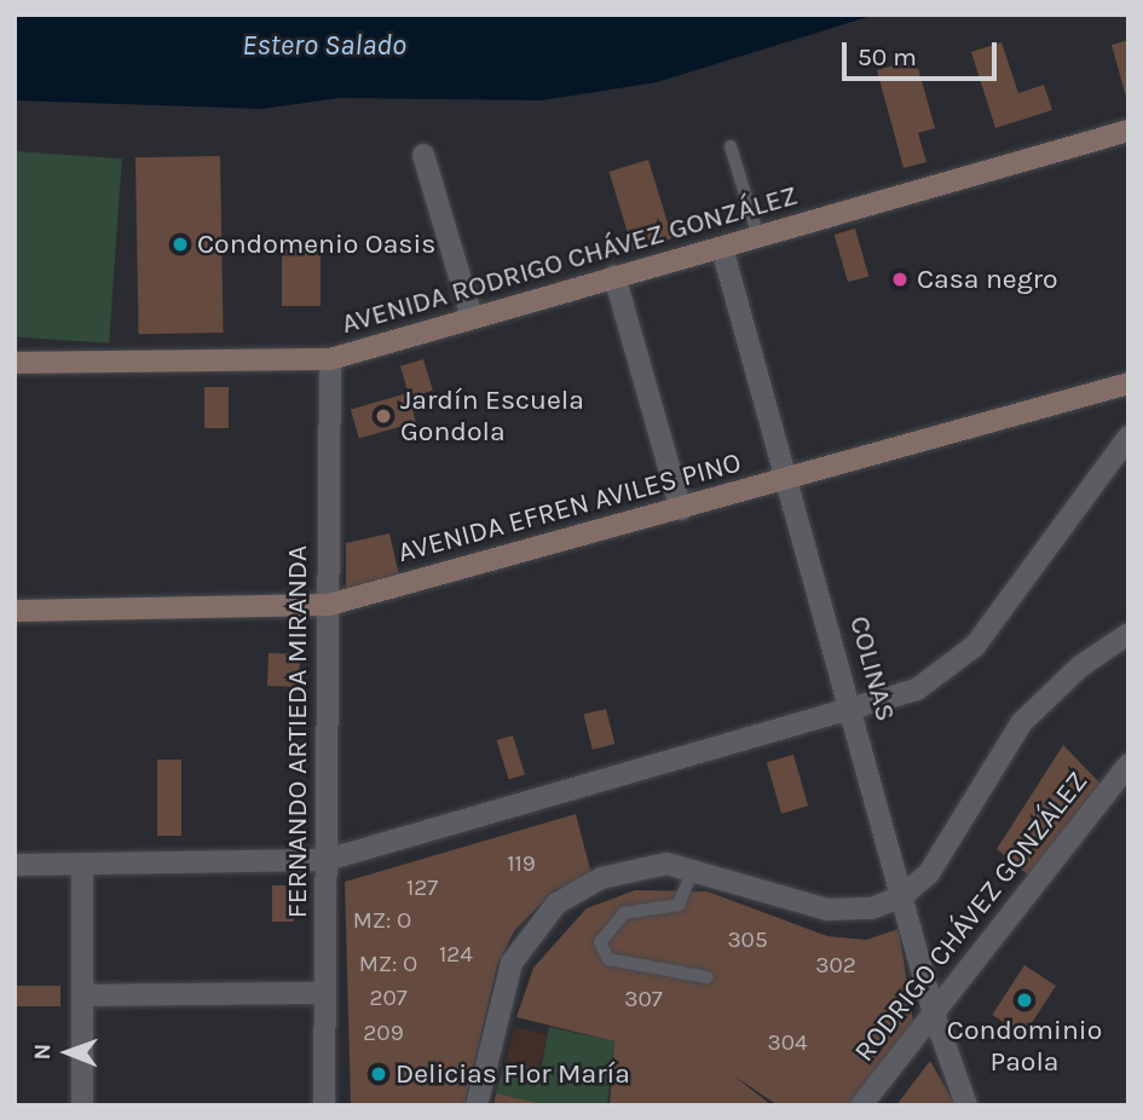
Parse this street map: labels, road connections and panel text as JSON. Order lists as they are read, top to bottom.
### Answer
{
  "streets": {
    "street": [
      "AVENIDA RODRIGO CHÁVEZ GONZÁLEZ",
      "AVENIDA EFREN AVILES PINO",
      "COLINAS",
      "FERNANDO ARTIEDA MIRANDA",
      "RODRIGO CHÁVEZ GONZÁLEZ"
    ]
  },
  "crossings": [
    ["AVENIDA RODRIGO CHÁVEZ GONZÁLEZ", "COLINAS"],
    ["AVENIDA RODRIGO CHÁVEZ GONZÁLEZ", "FERNANDO ARTIEDA MIRANDA"],
    ["AVENIDA EFREN AVILES PINO", "COLINAS"],
    ["AVENIDA EFREN AVILES PINO", "FERNANDO ARTIEDA MIRANDA"],
    ["COLINAS", "RODRIGO CHÁVEZ GONZÁLEZ"]
  ],
  "water": ["Estero Salado"],
  "places": [
    "Condomenio Oasis",
    "Casa negro",
    "Jardín Escuela Gondola",
    "Condominio Paola",
    "Delicias Flor María"
  ],
  "house_numbers": [
    "119",
    "127",
    "MZ: O",
    "305",
    "124",
    "MZ: O",
    "302",
    "207",
    "307",
    "209",
    "304"
  ],
  "scale_bar": "50 m",
  "north": "left"
}
